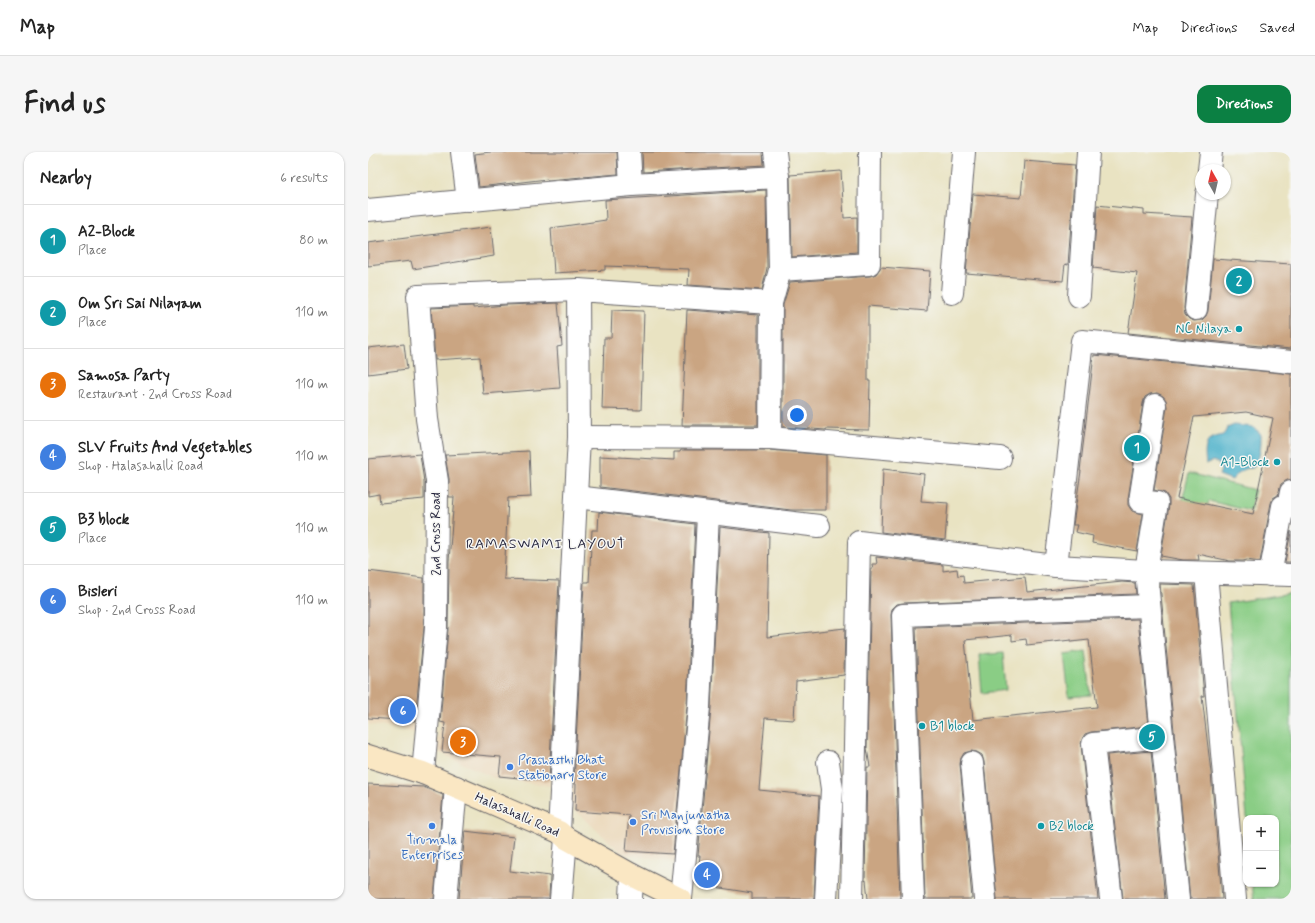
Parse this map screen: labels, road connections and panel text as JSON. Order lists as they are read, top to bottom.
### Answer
{
  "streets": {
    "main road": ["Halasahalli Road"],
    "street": ["2nd Cross Road"]
  },
  "crossings": [
    ["2nd Cross Road", "Halasahalli Road"]
  ],
  "districts": ["RAMASWAMI LAYOUT"],
  "places": [
    "NC Nilaya",
    "A1-Block",
    "B1 block",
    "Prashasthi Bhat Stationary Store",
    "Sri Manjunatha Provision Store",
    "Tirumala Enterprises",
    "B2 block"
  ],
  "north": "top",
  "page": {
    "header": "Map",
    "nav": ["Map", "Directions", "Saved"],
    "buttons": "Directions",
    "title": "Find us",
    "heading": ["Nearby", "6 results"],
    "list": [
      {
        "mark": "1",
        "name": "A2-Block",
        "note": "Place",
        "value": "80 m"
      },
      {
        "mark": "2",
        "name": "Om Sri Sai Nilayam",
        "note": "Place",
        "value": "110 m"
      },
      {
        "mark": "3",
        "name": "Samosa Party",
        "note": "Restaurant · 2nd Cross Road",
        "value": "110 m"
      },
      {
        "mark": "4",
        "name": "SLV Fruits And Vegetables",
        "note": "Shop · Halasahalli Road",
        "value": "110 m"
      },
      {
        "mark": "5",
        "name": "B3 block",
        "note": "Place",
        "value": "110 m"
      },
      {
        "mark": "6",
        "name": "Bisleri",
        "note": "Shop · 2nd Cross Road",
        "value": "110 m"
      }
    ],
    "pins": [
      "2",
      "1",
      "6",
      "5",
      "3",
      "4"
    ],
    "map_buttons": ["+", "−"]
  }
}
